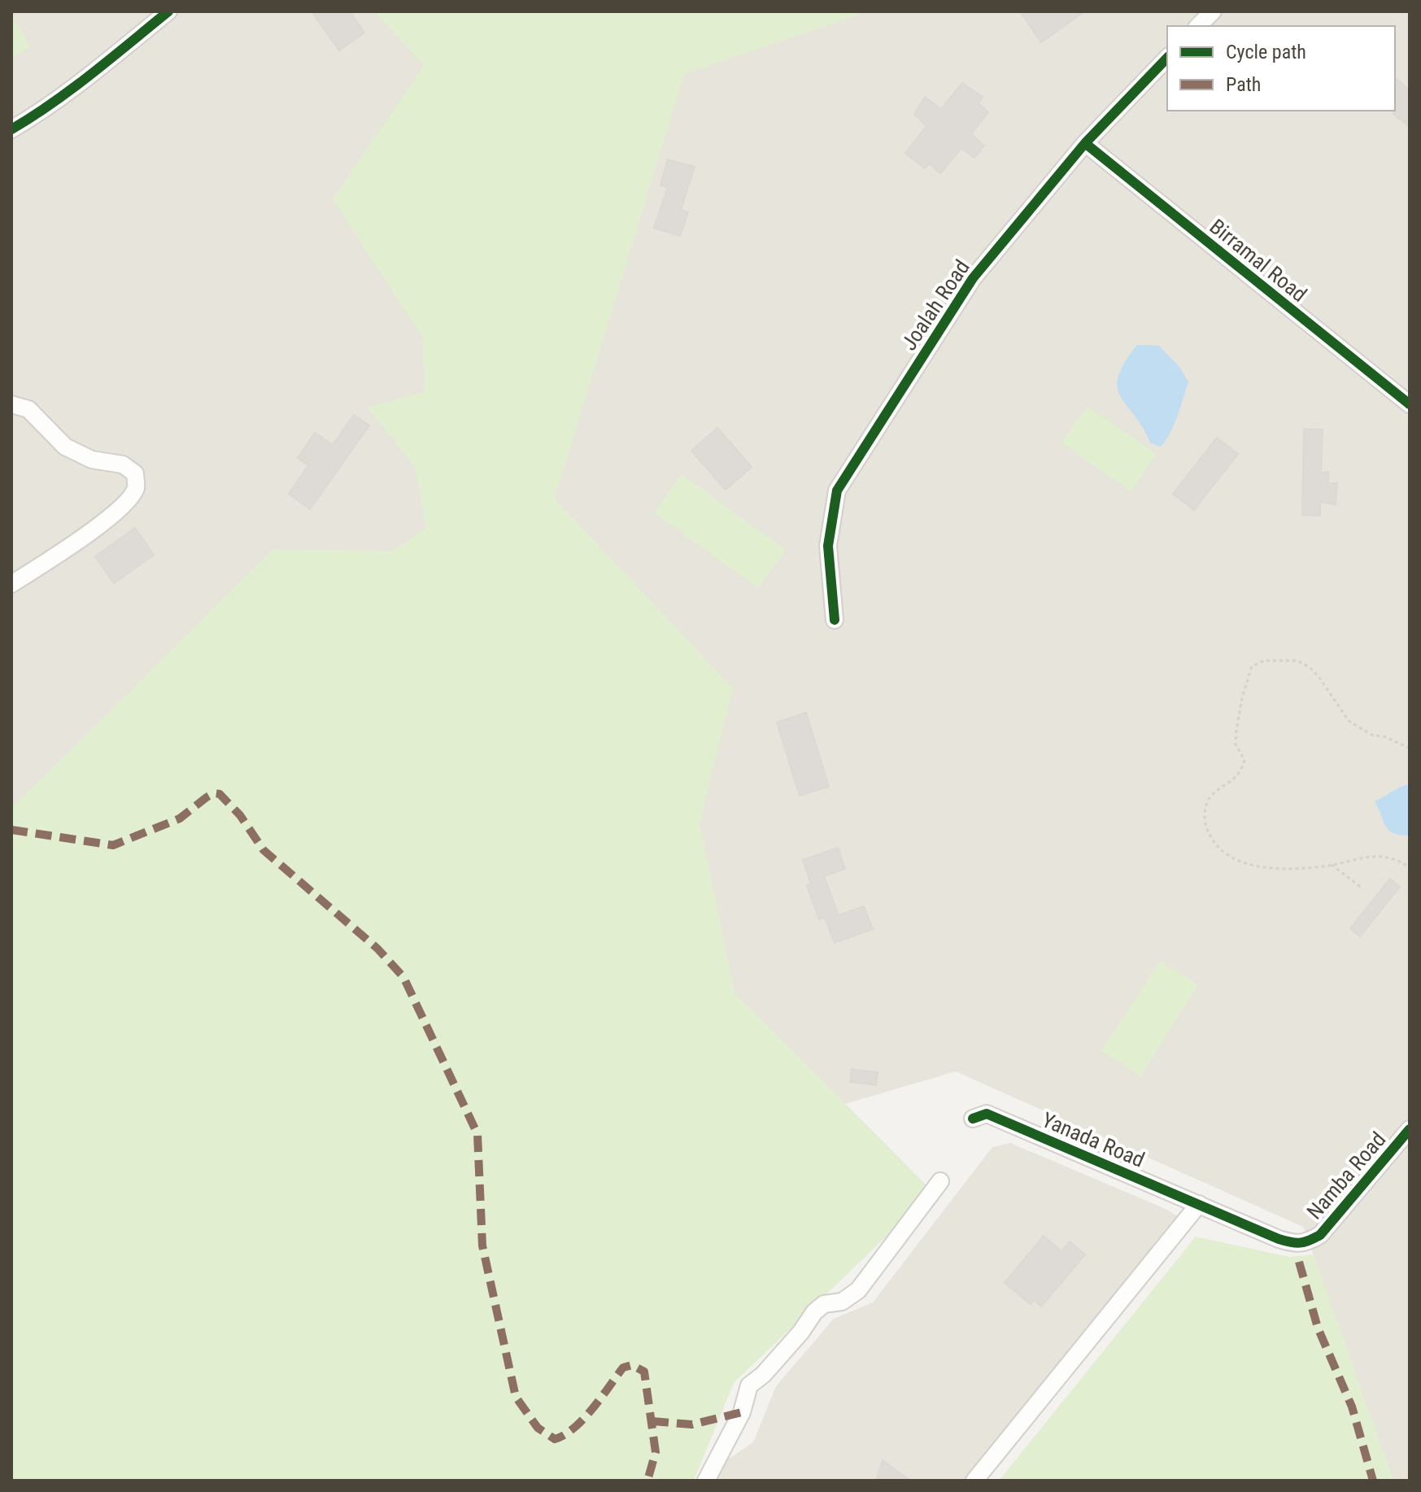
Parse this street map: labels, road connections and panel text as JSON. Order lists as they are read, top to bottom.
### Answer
{
  "streets": {
    "street": [
      "Birramal Road",
      "Joalah Road",
      "Yanada Road",
      "Namba Road"
    ]
  },
  "crossings": [
    ["Birramal Road", "Joalah Road"],
    ["Yanada Road", "Namba Road"]
  ],
  "legend": ["Cycle path", "Path"]
}
